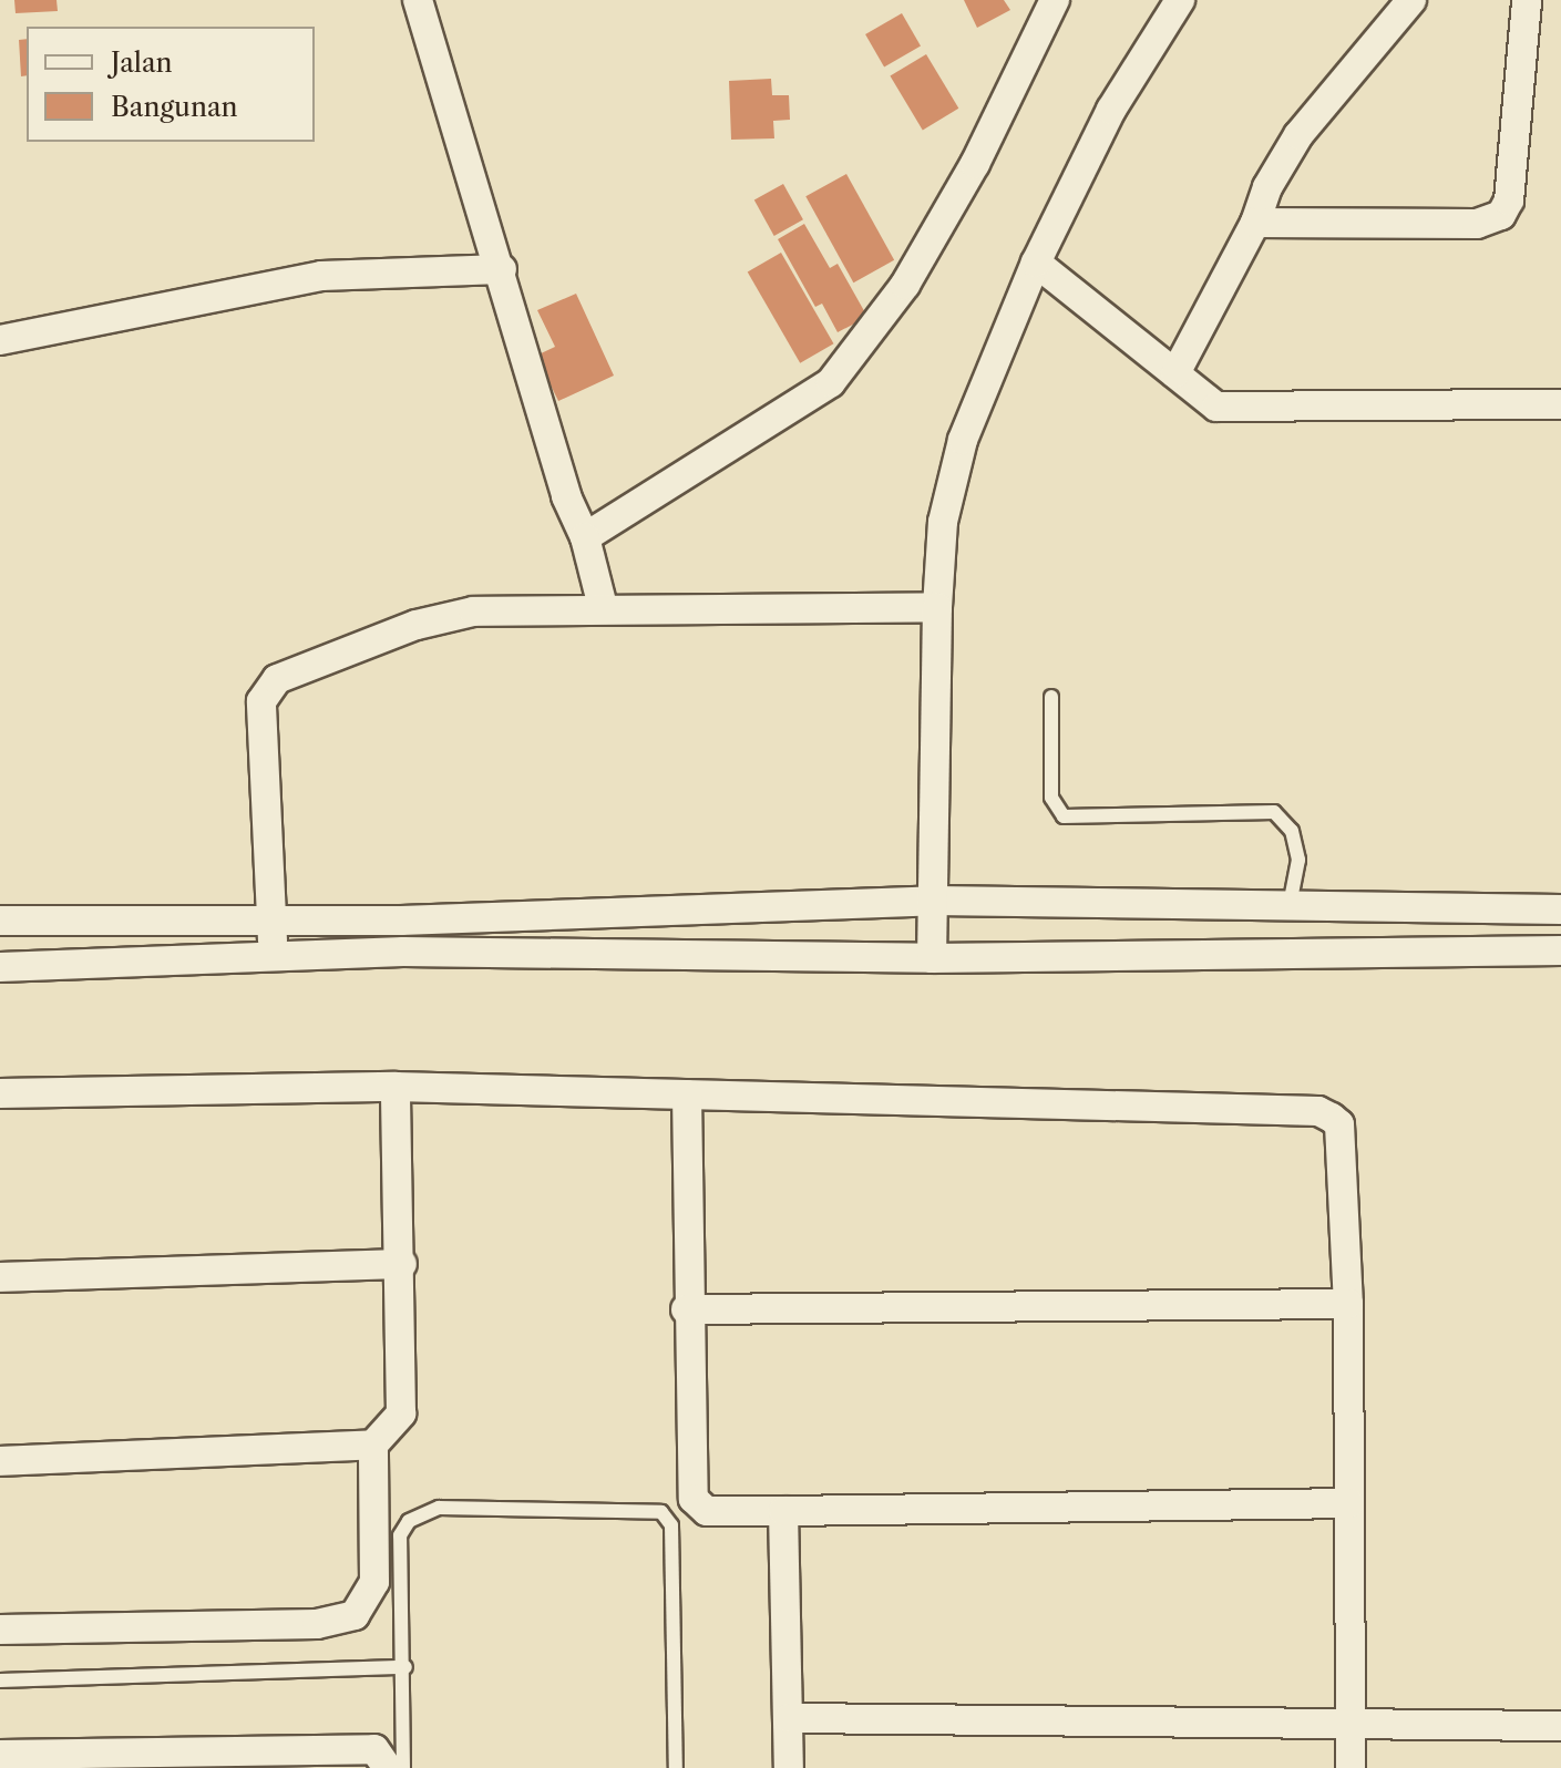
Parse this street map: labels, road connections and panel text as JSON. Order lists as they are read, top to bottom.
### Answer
{
  "legend": ["Jalan", "Bangunan"]
}
